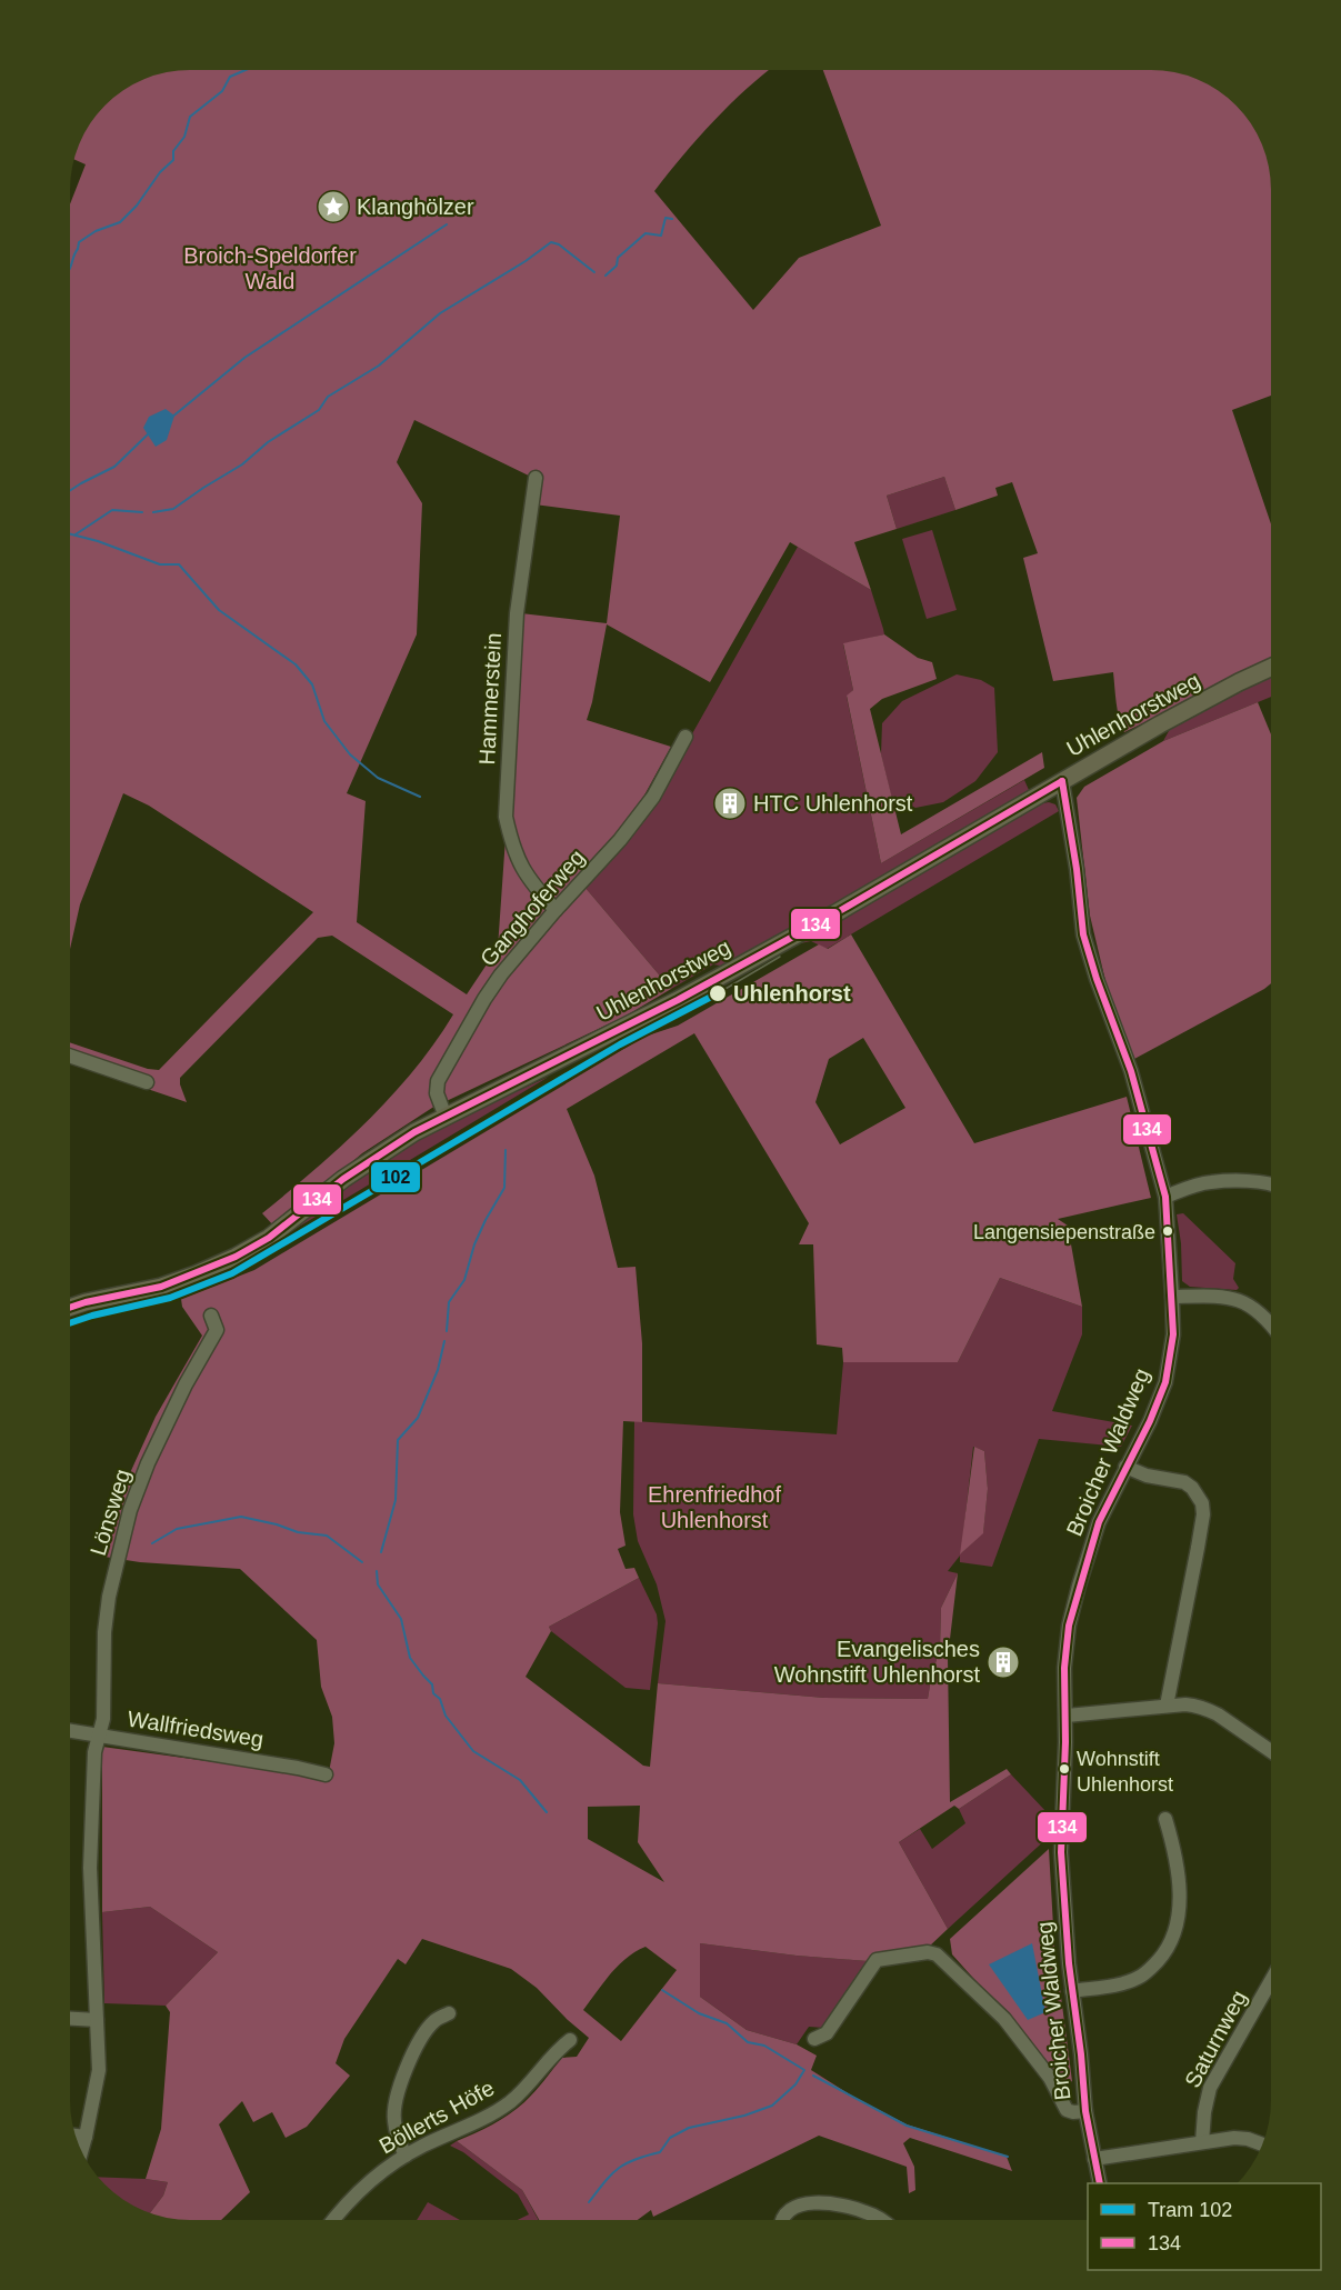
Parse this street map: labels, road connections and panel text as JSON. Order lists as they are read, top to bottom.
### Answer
{
  "streets": {
    "main road": ["Uhlenhorstweg"],
    "street": [
      "Hammerstein",
      "Ganghoferweg",
      "Broicher Waldweg",
      "Lönsweg",
      "Wallfriedsweg",
      "Saturnweg",
      "Böllerts Höfe"
    ]
  },
  "crossings": [
    ["Hammerstein", "Ganghoferweg"],
    ["Uhlenhorstweg", "Ganghoferweg"],
    ["Uhlenhorstweg", "Broicher Waldweg"],
    ["Lönsweg", "Wallfriedsweg"]
  ],
  "parks": ["Broich-Speldorfer Wald", "Ehrenfriedhof Uhlenhorst"],
  "places": {
    "place": ["Klanghölzer"],
    "building": ["HTC Uhlenhorst", "Evangelisches Wohnstift Uhlenhorst"],
    "other": ["Uhlenhorst", "Langensiepenstraße", "Wohnstift Uhlenhorst"]
  },
  "lines": ["transit line 134", "tram line 102"],
  "legend": ["Tram 102", "134"]
}
